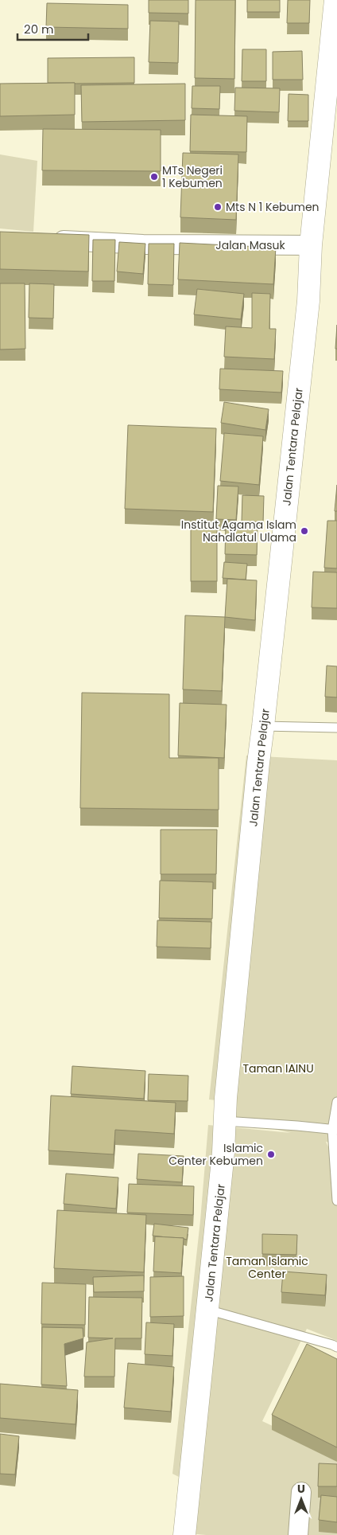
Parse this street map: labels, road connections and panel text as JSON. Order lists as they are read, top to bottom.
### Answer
{
  "streets": {
    "main road": ["Jalan Tentara Pelajar"],
    "street": ["Jalan Masuk"]
  },
  "crossings": [
    ["Jalan Masuk", "Jalan Tentara Pelajar"]
  ],
  "parks": ["Taman IAINU", "Taman Islamic Center"],
  "places": [
    "MTs Negeri 1 Kebumen",
    "Mts N 1 Kebumen",
    "Institut Agama Islam Nahdlatul Ulama",
    "Islamic Center Kebumen"
  ],
  "scale_bar": "20 m",
  "north": "top"
}
